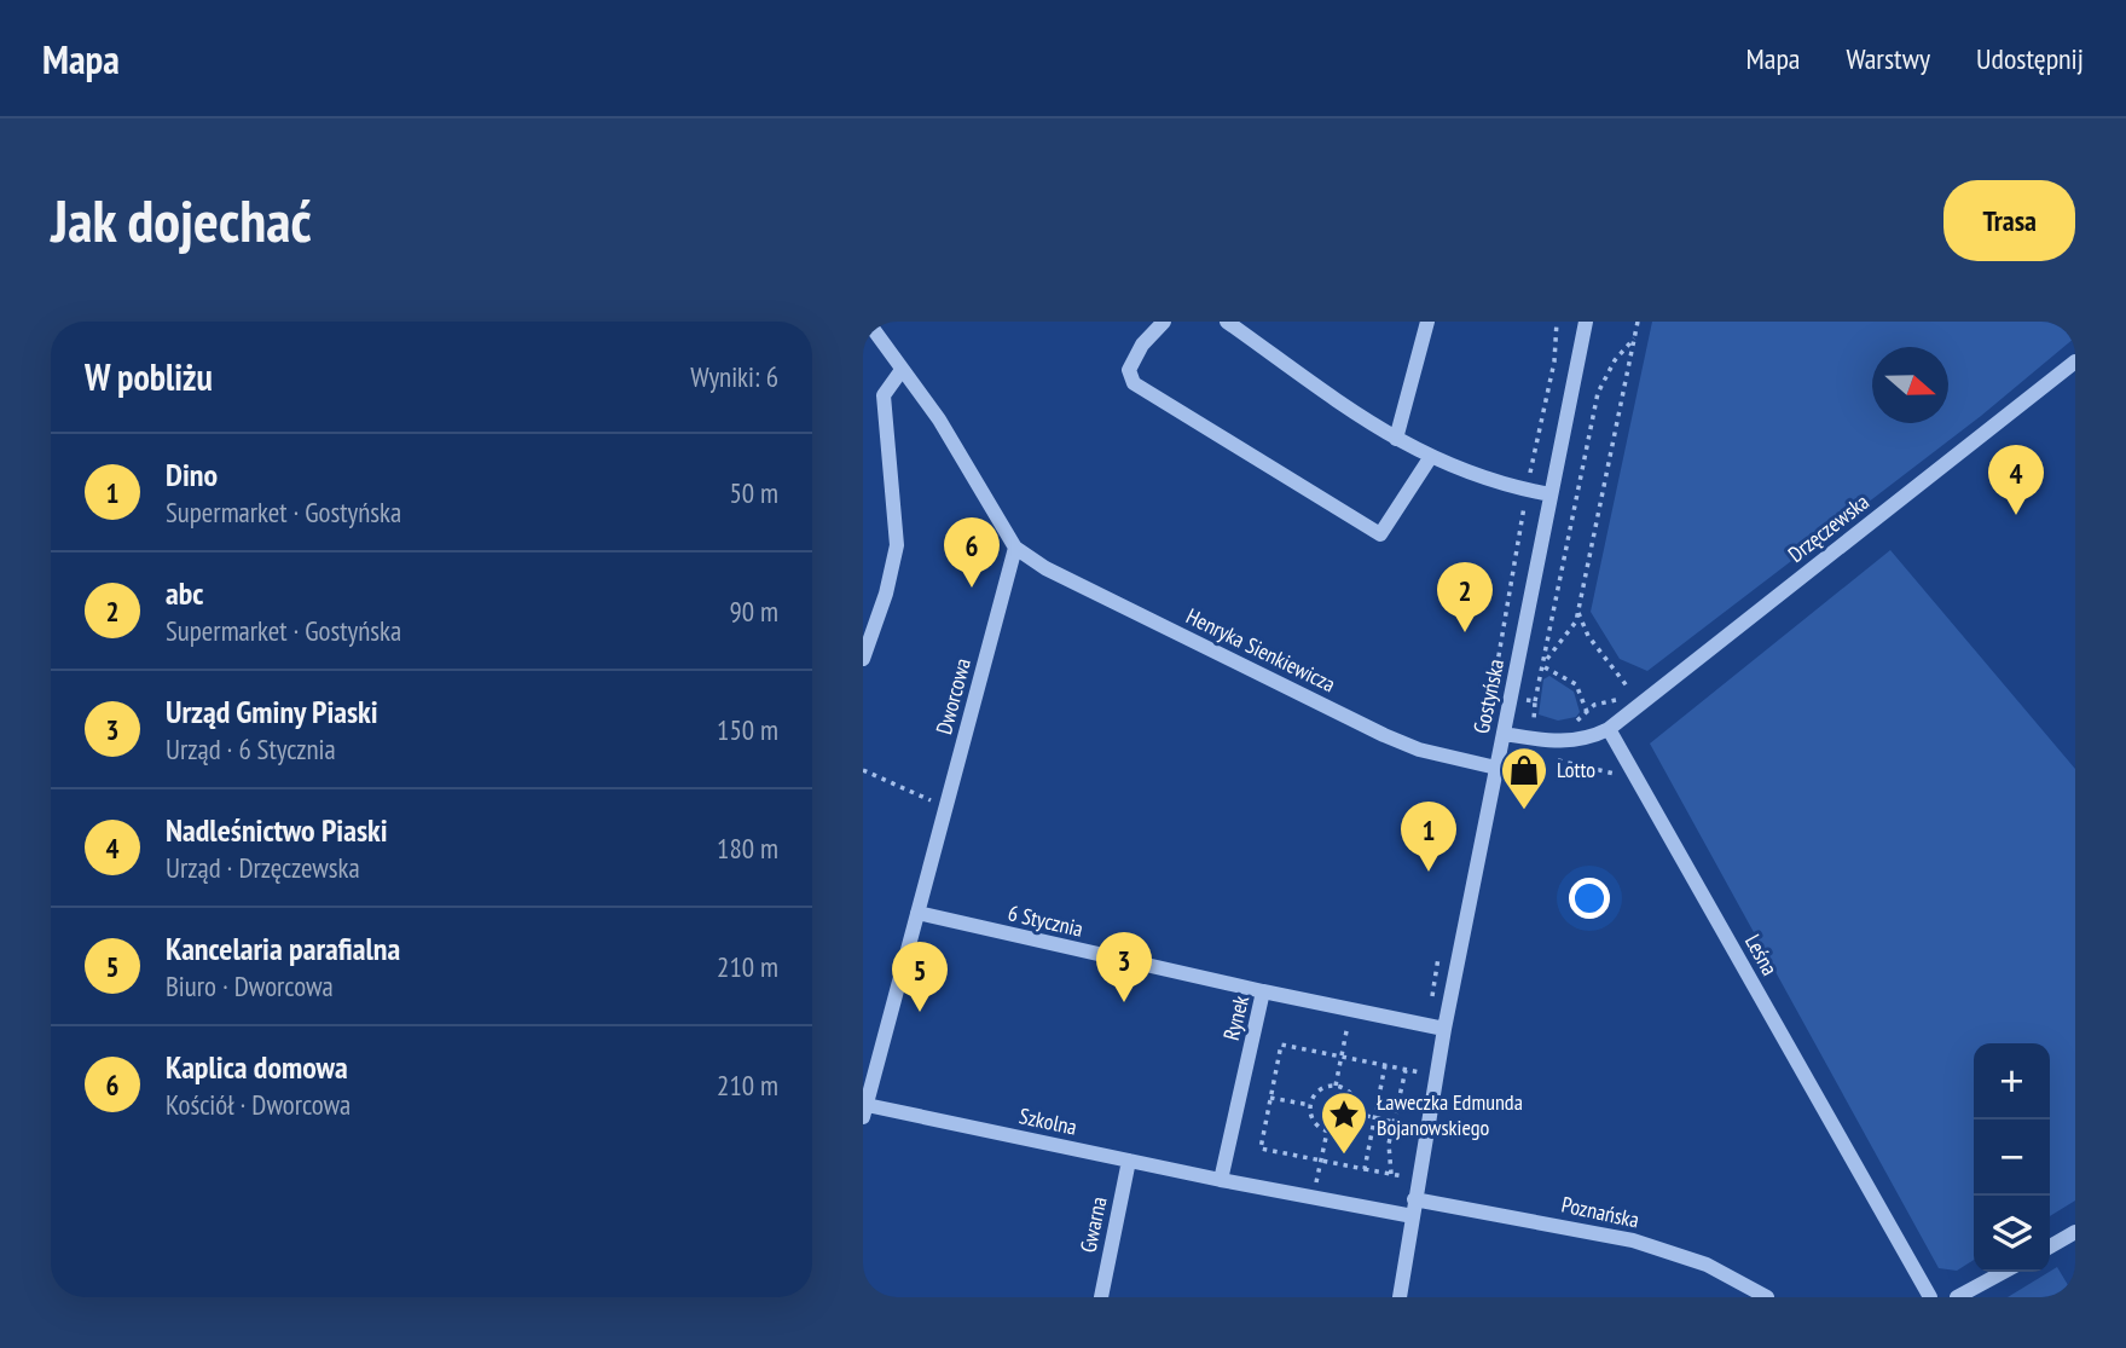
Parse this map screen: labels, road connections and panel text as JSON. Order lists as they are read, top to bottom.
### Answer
{
  "streets": {
    "street": [
      "Drzęczewska",
      "Henryka Sienkiewicza",
      "Dworcowa",
      "Gostyńska",
      "6 Stycznia",
      "Leśna",
      "Rynek",
      "Szkolna",
      "Poznańska",
      "Gwarna"
    ]
  },
  "crossings": [
    ["Drzęczewska", "Leśna"],
    ["Henryka Sienkiewicza", "Dworcowa"],
    ["Henryka Sienkiewicza", "Gostyńska"],
    ["Dworcowa", "6 Stycznia"],
    ["Dworcowa", "Szkolna"],
    ["Gostyńska", "Rynek"],
    ["6 Stycznia", "Rynek"],
    ["Rynek", "Szkolna"],
    ["Szkolna", "Gwarna"]
  ],
  "places": {
    "shop": ["Lotto"],
    "place": ["Ławeczka Edmunda Bojanowskiego"]
  },
  "north": "right",
  "page": {
    "header": "Mapa",
    "nav": ["Mapa", "Warstwy", "Udostępnij"],
    "buttons": "Trasa",
    "title": "Jak dojechać",
    "heading": ["W pobliżu", "Wyniki: 6"],
    "list": [
      {
        "mark": "1",
        "name": "Dino",
        "note": "Supermarket · Gostyńska",
        "value": "50 m"
      },
      {
        "mark": "2",
        "name": "abc",
        "note": "Supermarket · Gostyńska",
        "value": "90 m"
      },
      {
        "mark": "3",
        "name": "Urząd Gminy Piaski",
        "note": "Urząd · 6 Stycznia",
        "value": "150 m"
      },
      {
        "mark": "4",
        "name": "Nadleśnictwo Piaski",
        "note": "Urząd · Drzęczewska",
        "value": "180 m"
      },
      {
        "mark": "5",
        "name": "Kancelaria parafialna",
        "note": "Biuro · Dworcowa",
        "value": "210 m"
      },
      {
        "mark": "6",
        "name": "Kaplica domowa",
        "note": "Kościół · Dworcowa",
        "value": "210 m"
      }
    ],
    "pins": [
      "4",
      "6",
      "2",
      "1",
      "3",
      "5"
    ],
    "map_buttons": ["+", "−"]
  }
}
